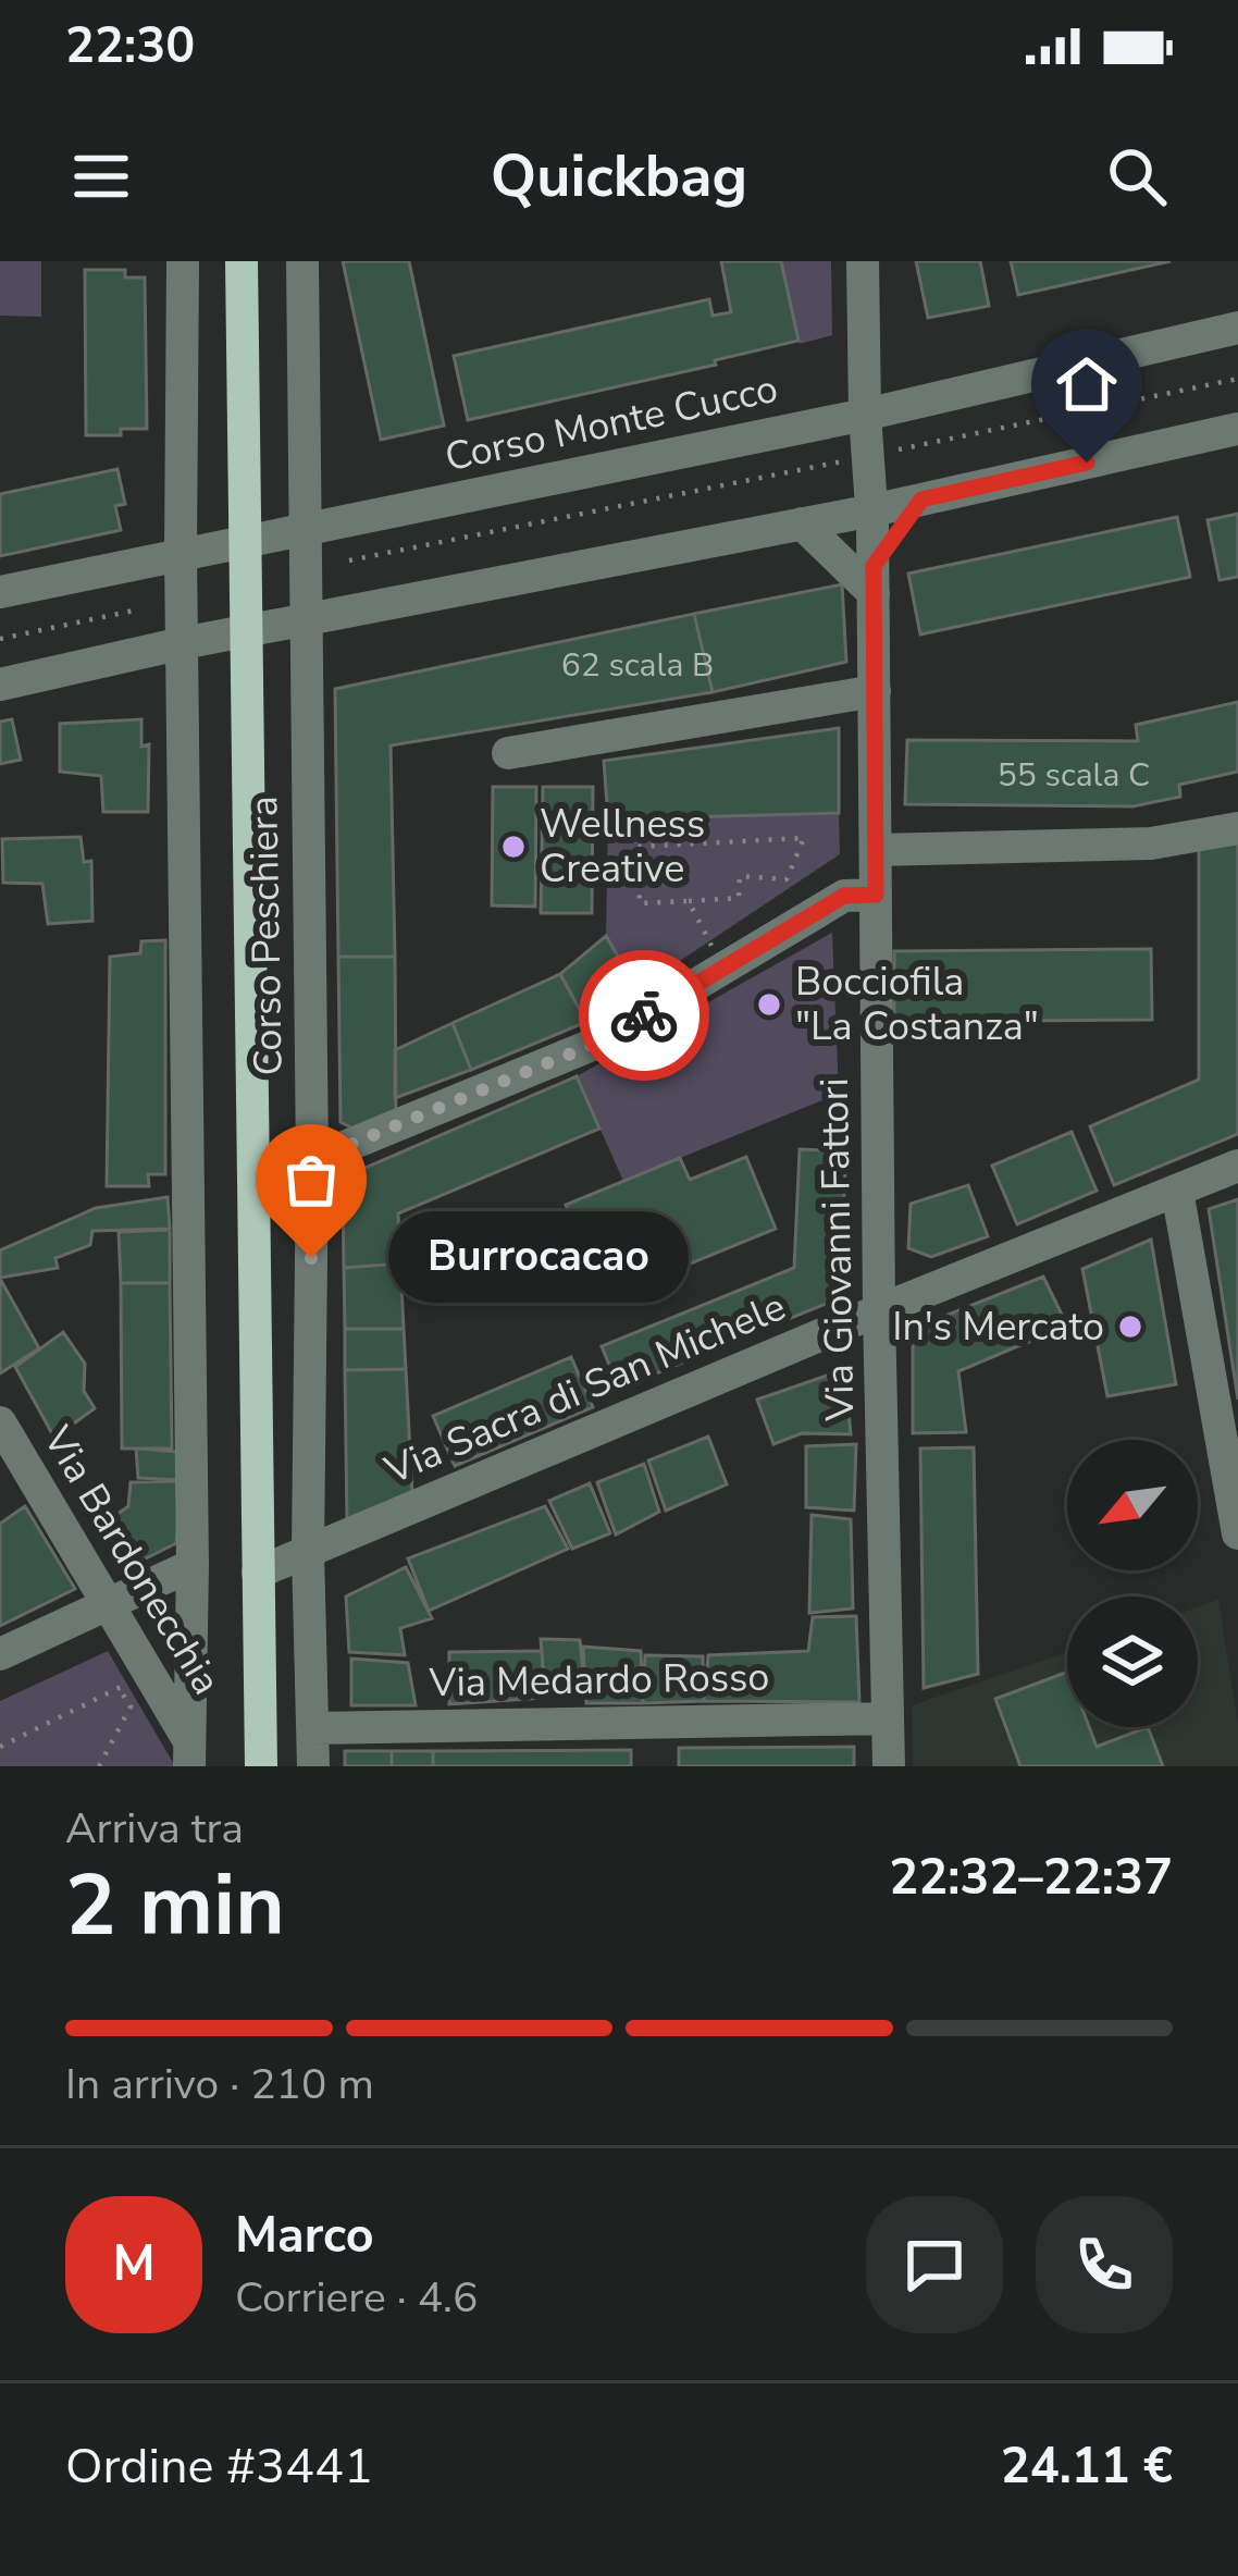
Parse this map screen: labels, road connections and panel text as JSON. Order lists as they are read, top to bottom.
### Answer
{
  "streets": {
    "main road": ["Corso Peschiera"],
    "street": [
      "Corso Monte Cucco",
      "Via Giovanni Fattori",
      "Via Sacra di San Michele",
      "Via Bardonecchia",
      "Via Medardo Rosso"
    ]
  },
  "crossings": [
    ["Corso Monte Cucco", "Corso Peschiera"],
    ["Corso Monte Cucco", "Via Giovanni Fattori"],
    ["Corso Peschiera", "Via Sacra di San Michele"],
    ["Corso Peschiera", "Via Bardonecchia"],
    ["Corso Peschiera", "Via Medardo Rosso"],
    ["Via Giovanni Fattori", "Via Sacra di San Michele"],
    ["Via Giovanni Fattori", "Via Medardo Rosso"]
  ],
  "places": [
    "Wellness Creative",
    "Bocciofila \"La Costanza\"",
    "Burrocacao",
    "In's Mercato"
  ],
  "house_numbers": ["62 scala B", "55 scala C"],
  "north": "bottom left",
  "page": {
    "status": "22:30",
    "header": "Quickbag",
    "bubble": "Burrocacao",
    "heading": ["2 min", "Arriva tra", "22:32–22:37"],
    "panel": [
      "Marco",
      "Corriere · 4.6",
      "Ordine #3441",
      "24.11 €"
    ],
    "bar": "In arrivo · 210 m",
    "round": "M"
  }
}
